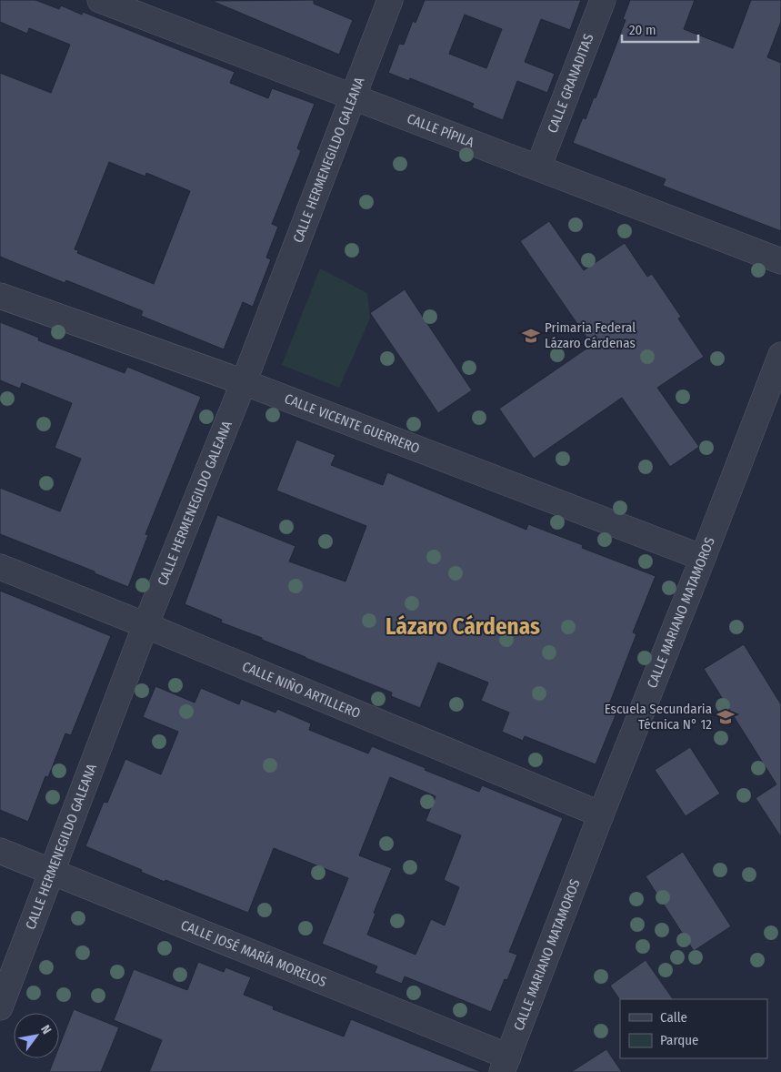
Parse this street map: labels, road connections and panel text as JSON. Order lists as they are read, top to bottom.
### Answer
{
  "streets": {
    "street": [
      "CALLE GRANADITAS",
      "CALLE PÍPILA",
      "CALLE HERMENEGILDO GALEANA",
      "CALLE VICENTE GUERRERO",
      "CALLE MARIANO MATAMOROS",
      "CALLE NIÑO ARTILLERO",
      "CALLE JOSÉ MARÍA MORELOS"
    ]
  },
  "crossings": [
    ["CALLE GRANADITAS", "CALLE PÍPILA"],
    ["CALLE PÍPILA", "CALLE HERMENEGILDO GALEANA"],
    ["CALLE HERMENEGILDO GALEANA", "CALLE VICENTE GUERRERO"],
    ["CALLE HERMENEGILDO GALEANA", "CALLE NIÑO ARTILLERO"],
    ["CALLE HERMENEGILDO GALEANA", "CALLE JOSÉ MARÍA MORELOS"],
    ["CALLE VICENTE GUERRERO", "CALLE MARIANO MATAMOROS"],
    ["CALLE MARIANO MATAMOROS", "CALLE NIÑO ARTILLERO"],
    ["CALLE MARIANO MATAMOROS", "CALLE JOSÉ MARÍA MORELOS"]
  ],
  "districts": ["Lázaro Cárdenas"],
  "places": {
    "school or university": ["Primaria Federal Lázaro Cárdenas", "Escuela Secundaria Técnica N° 12"]
  },
  "legend": ["Calle", "Parque"],
  "scale_bar": "20 m",
  "north": "top right"
}
